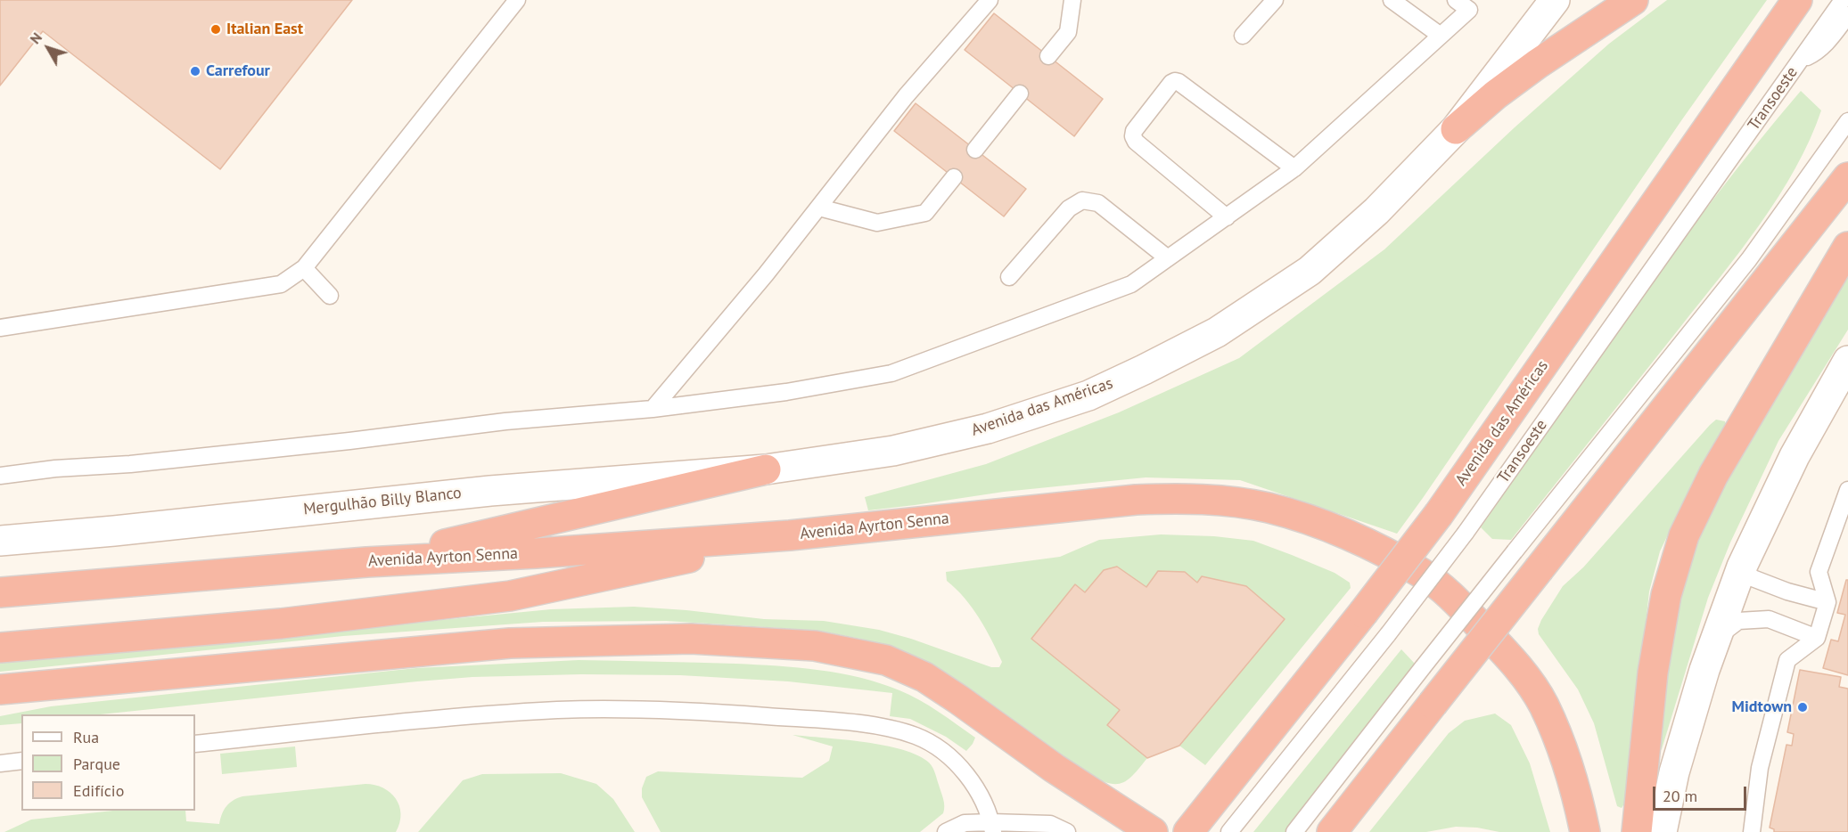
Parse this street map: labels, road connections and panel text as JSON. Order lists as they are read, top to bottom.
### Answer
{
  "streets": {
    "highway": ["Avenida das Américas", "Avenida Ayrton Senna"],
    "main road": ["Mergulhão Billy Blanco"],
    "lane": ["Transoeste"]
  },
  "crossings": [
    ["Transoeste", "Avenida Ayrton Senna"],
    ["Avenida das Américas", "Mergulhão Billy Blanco"]
  ],
  "places": ["Italian East", "Carrefour", "Midtown"],
  "legend": ["Rua", "Parque", "Edifício"],
  "scale_bar": "20 m",
  "north": "top left"
}
